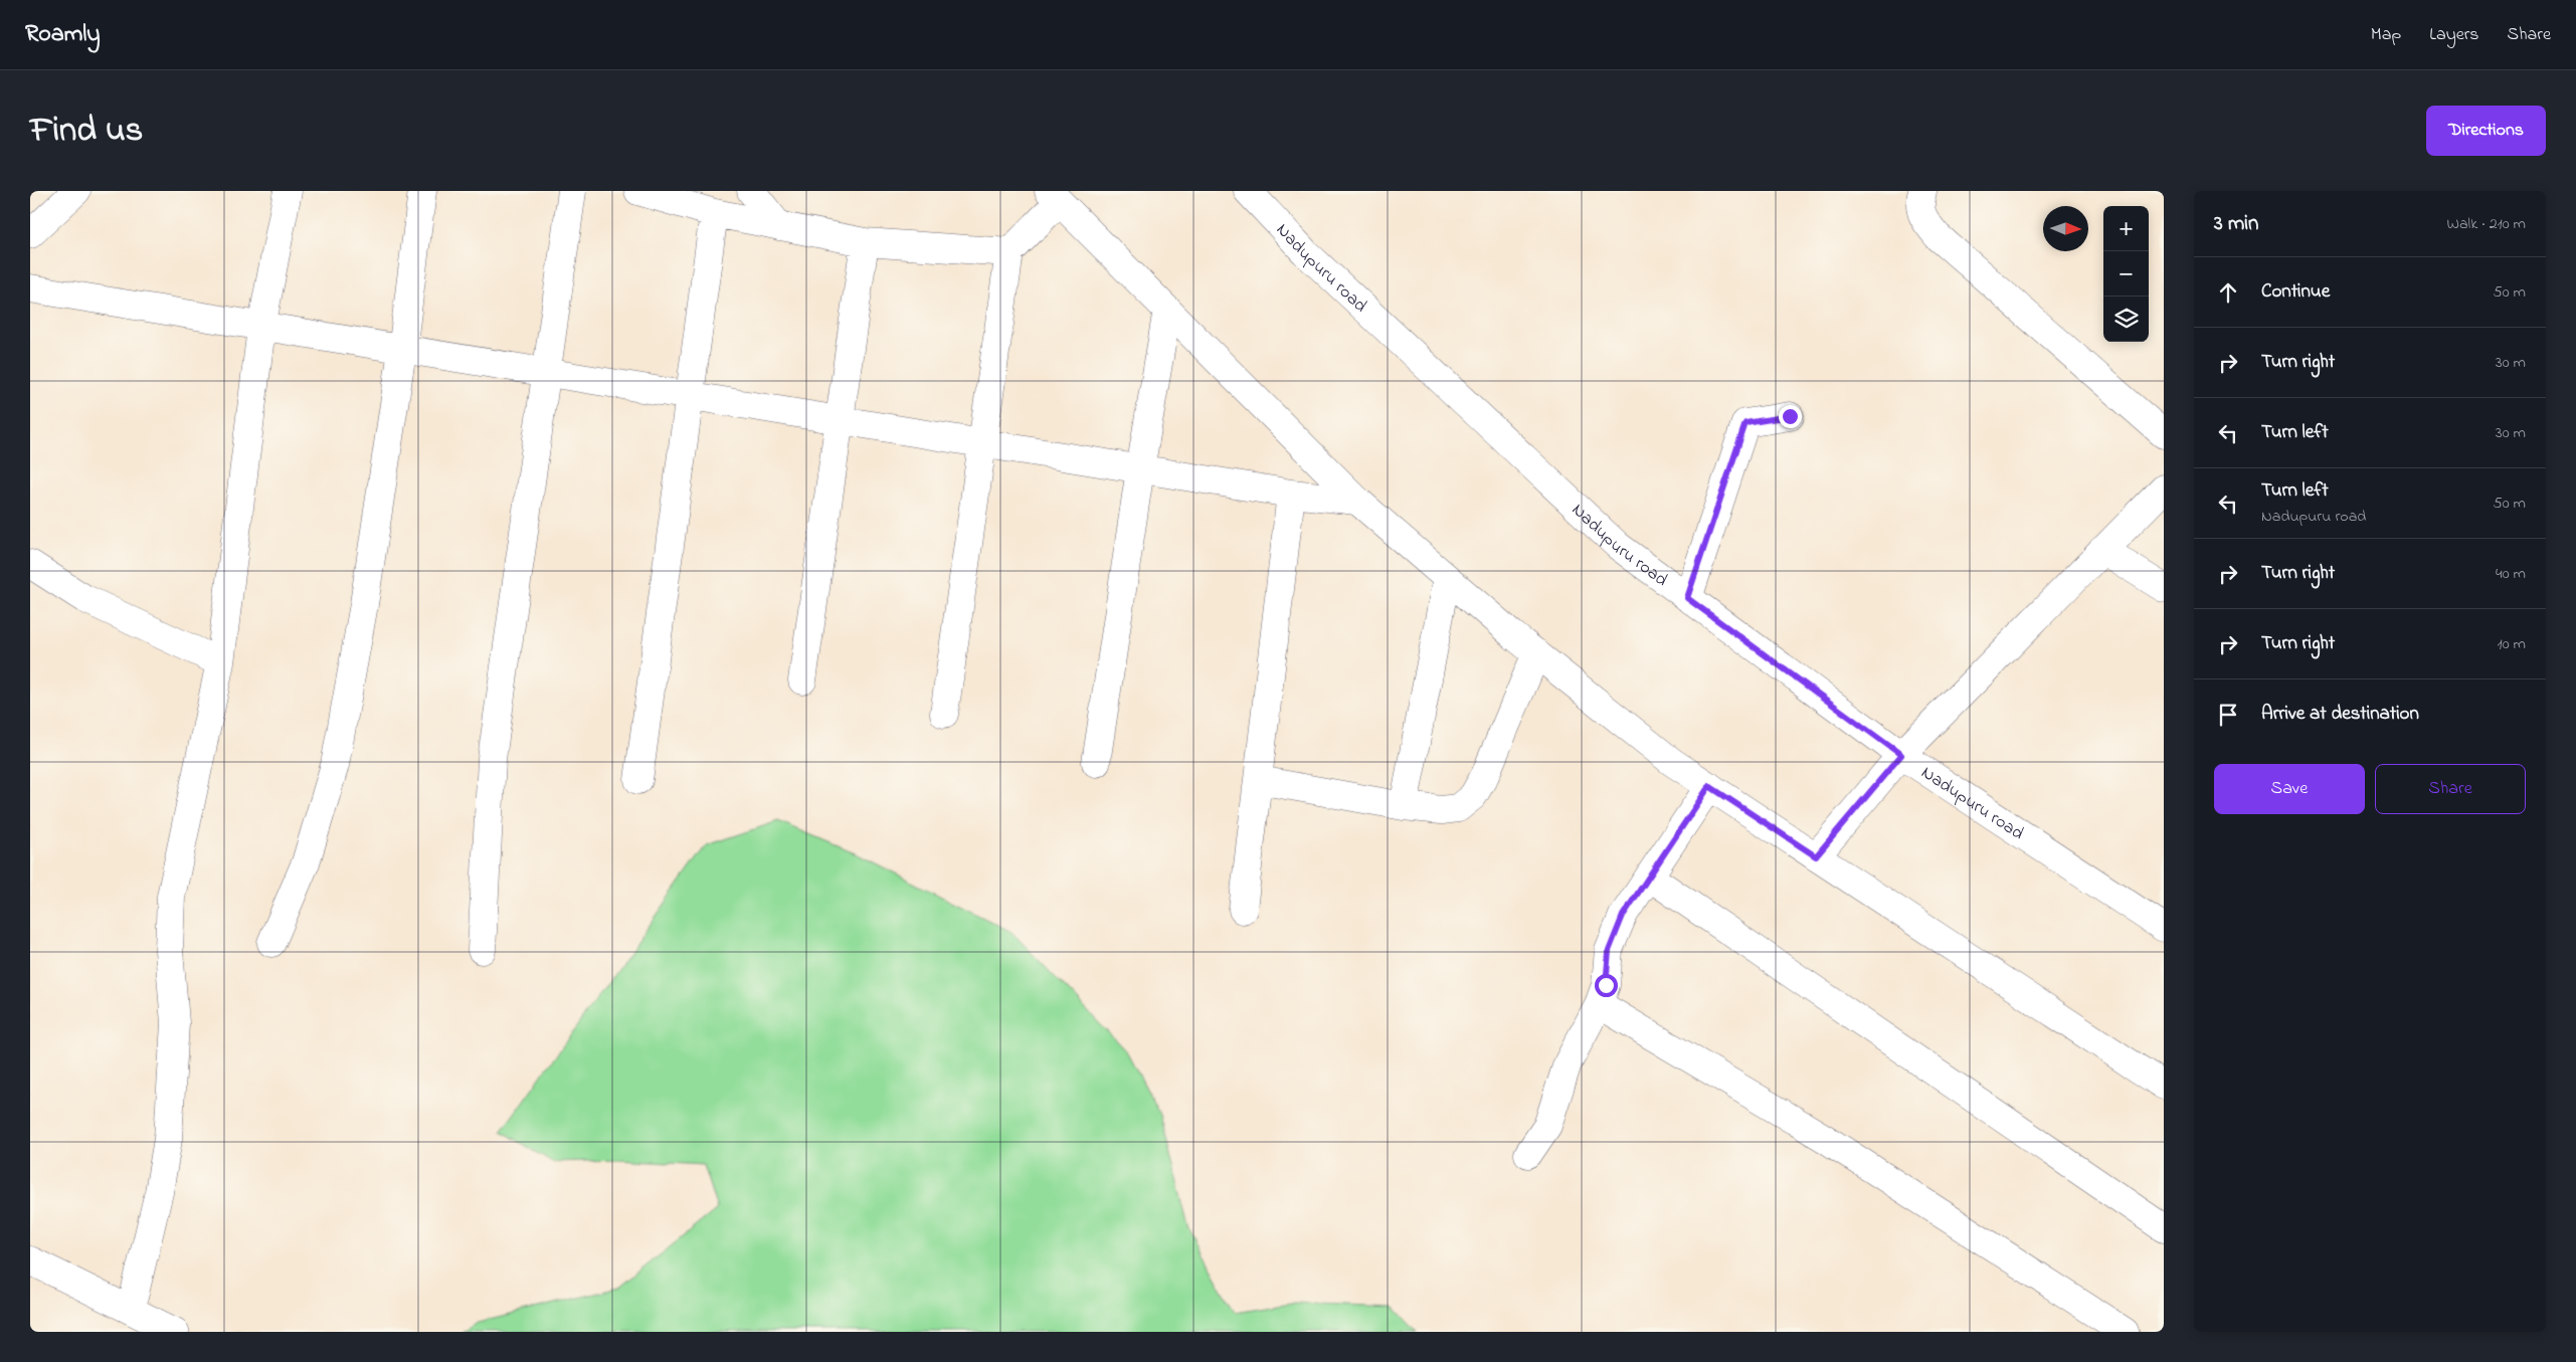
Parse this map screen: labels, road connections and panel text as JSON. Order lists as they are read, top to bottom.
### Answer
{
  "streets": {
    "street": ["Nadupuru road"]
  },
  "north": "right",
  "page": {
    "header": "Roamly",
    "nav": ["Map", "Layers", "Share"],
    "title": "Find us",
    "buttons": [
      "Directions",
      ["Save", "Share"]
    ],
    "heading": ["3 min", "Walk · 210 m"],
    "map_buttons": ["+", "−"],
    "list": [
      ["Continue", "50 m"],
      ["Turn right", "30 m"],
      ["Turn left", "30 m"],
      ["Turn left", "Nadupuru road", "50 m"],
      ["Turn right", "40 m"],
      ["Turn right", "10 m"],
      "Arrive at destination"
    ]
  }
}
